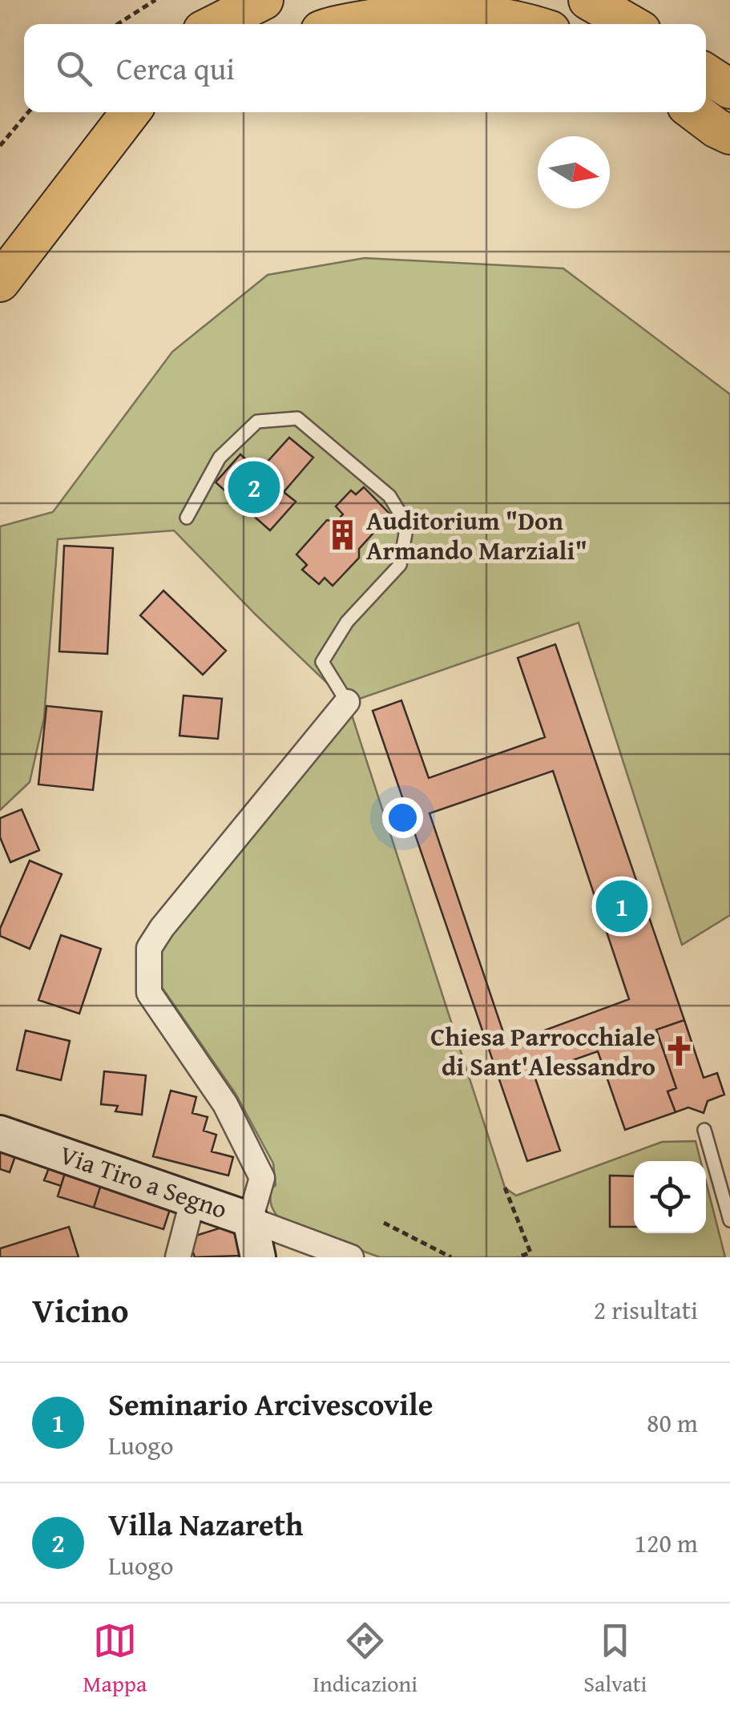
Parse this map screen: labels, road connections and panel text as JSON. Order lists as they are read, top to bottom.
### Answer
{
  "streets": {
    "main road": ["Via Tiro a Segno"]
  },
  "places": {
    "building": ["Auditorium \"Don Armando Marziali\""],
    "church": ["Chiesa Parrocchiale di Sant'Alessandro"]
  },
  "north": "right",
  "page": {
    "search": "Cerca qui",
    "pins": ["2", "1"],
    "heading": ["Vicino", "2 risultati"],
    "list": [
      {
        "mark": "1",
        "name": "Seminario Arcivescovile",
        "note": "Luogo",
        "value": "80 m"
      },
      {
        "mark": "2",
        "name": "Villa Nazareth",
        "note": "Luogo",
        "value": "120 m"
      }
    ],
    "nav": ["Mappa", "Indicazioni", "Salvati"]
  }
}
